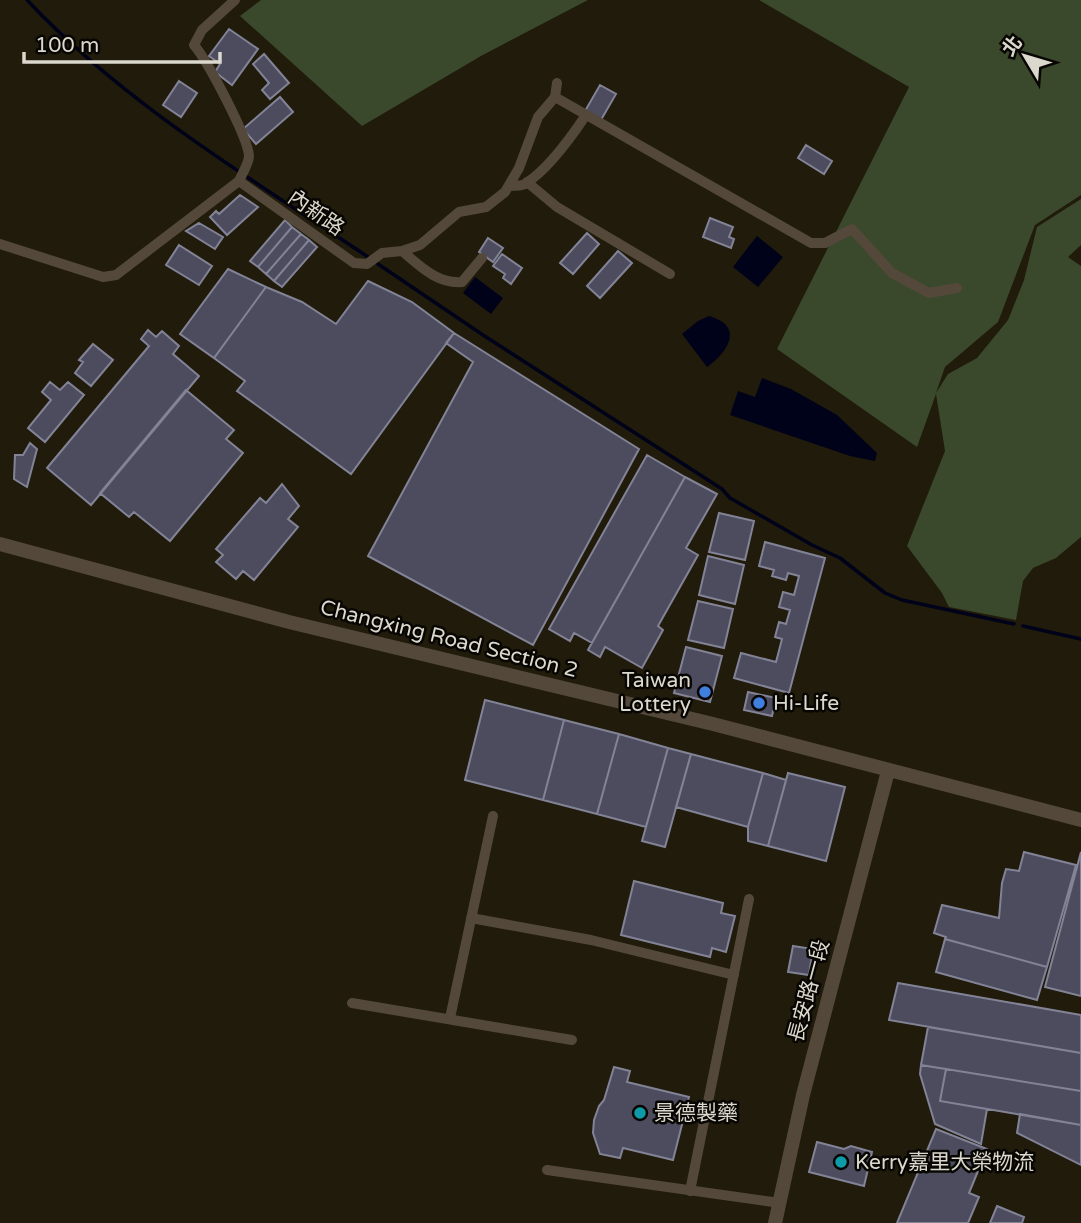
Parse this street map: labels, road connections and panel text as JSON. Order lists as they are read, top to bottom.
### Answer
{
  "streets": {
    "street": ["內新路", "Changxing Road Section 2", "長安路一段"]
  },
  "crossings": [
    ["Changxing Road Section 2", "長安路一段"]
  ],
  "places": [
    "Taiwan Lottery",
    "Hi-Life",
    "景德製藥",
    "Kerry嘉里大榮物流"
  ],
  "scale_bar": "100 m",
  "north": "top left"
}
